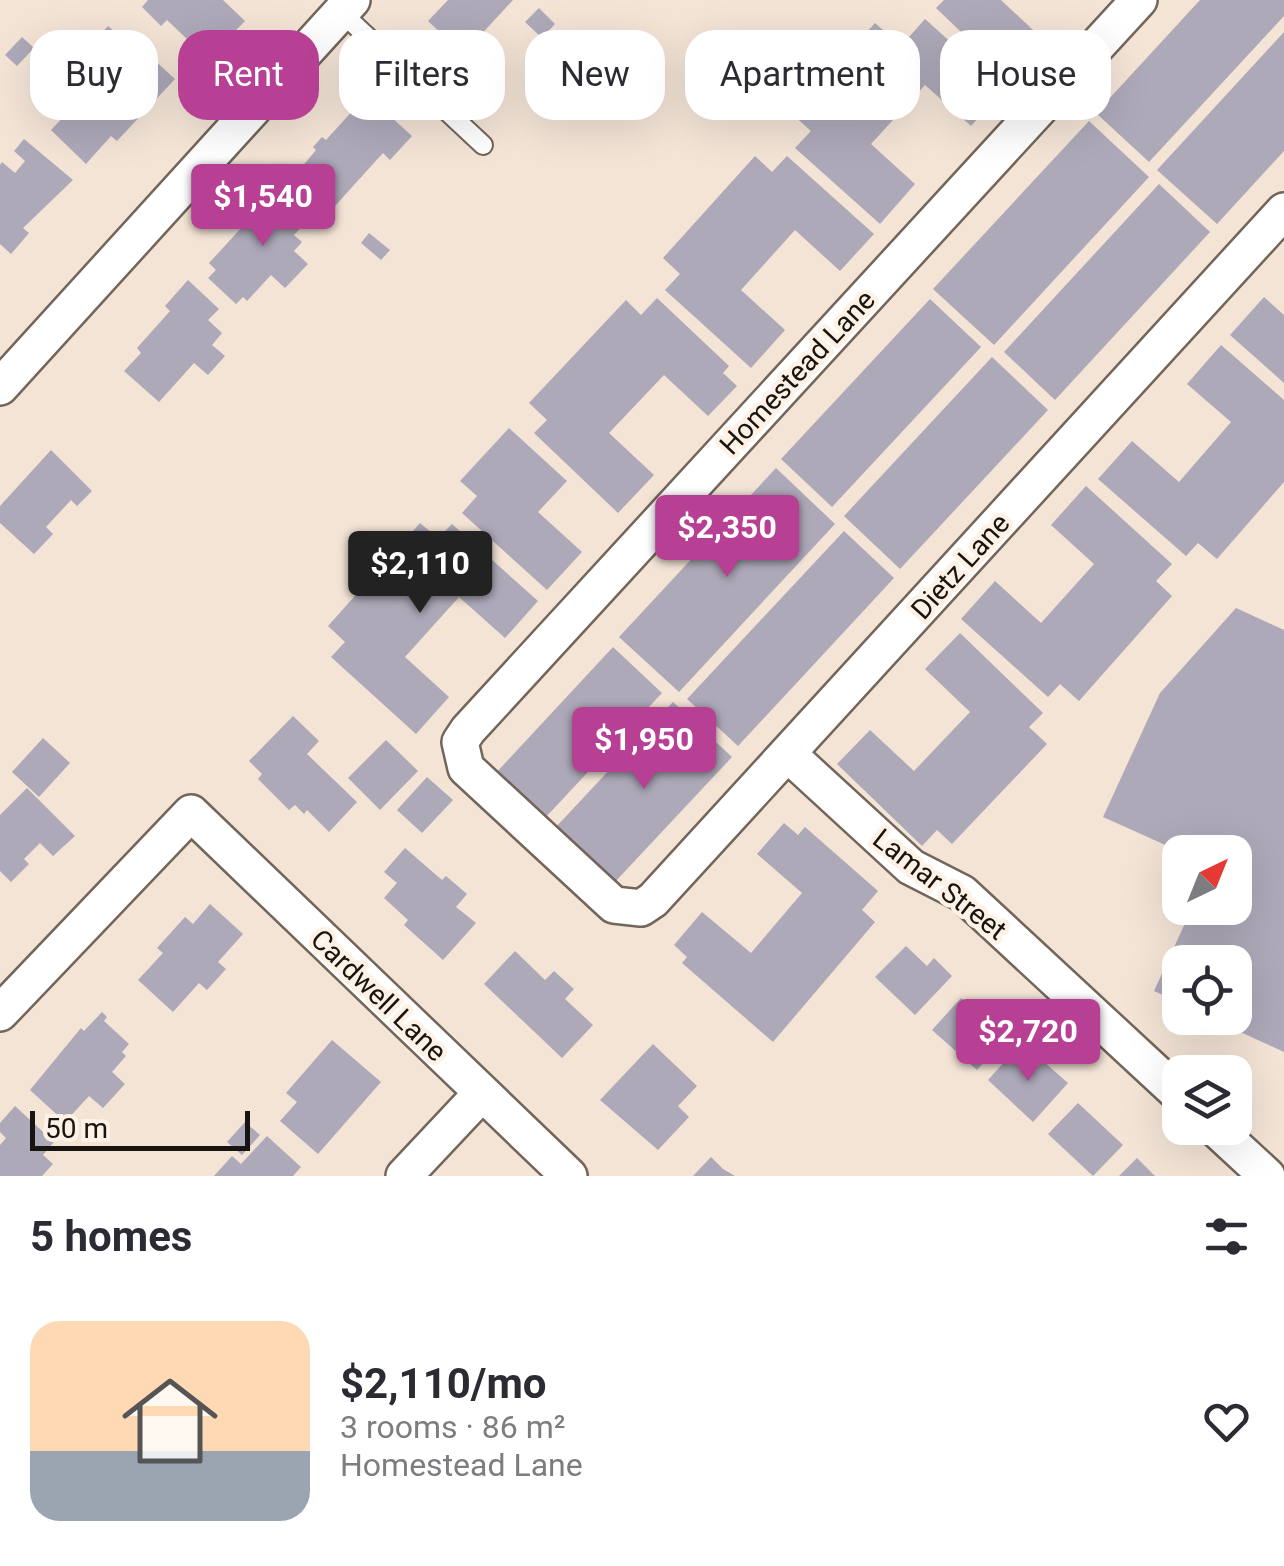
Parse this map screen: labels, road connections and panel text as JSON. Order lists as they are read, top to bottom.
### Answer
{
  "streets": {
    "street": [
      "Homestead Lane",
      "Dietz Lane",
      "Lamar Street",
      "Cardwell Lane"
    ]
  },
  "crossings": [
    ["Homestead Lane", "Dietz Lane"],
    ["Dietz Lane", "Lamar Street"]
  ],
  "scale_bar": "50 m",
  "north": "top right",
  "page": {
    "chip": [
      "Buy",
      "Rent",
      "Filters",
      "New",
      "Apartment",
      "House"
    ],
    "price": [
      "$1,540",
      "$2,350",
      "$2,110",
      "$1,950",
      "$2,720"
    ],
    "scale": "50 m",
    "heading": "5 homes",
    "list": [
      {
        "name": "$2,110/mo",
        "note": "3 rooms · 86 m² · Homestead Lane"
      }
    ]
  }
}
